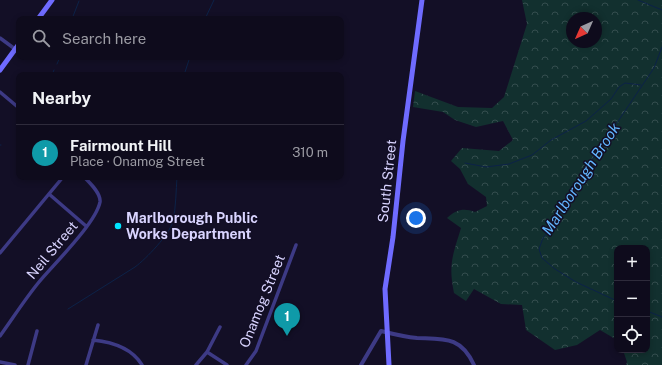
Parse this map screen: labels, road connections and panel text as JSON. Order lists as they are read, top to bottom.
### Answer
{
  "streets": {
    "main road": ["South Street"],
    "street": ["Neil Street", "Onamog Street"]
  },
  "water": ["Marlborough Brook"],
  "places": ["Marlborough Public Works Department"],
  "north": "bottom left",
  "page": {
    "search": "Search here",
    "heading": "Nearby",
    "list": [
      {
        "mark": "1",
        "name": "Fairmount Hill",
        "note": "Place · Onamog Street",
        "value": "310 m"
      }
    ],
    "map_buttons": ["+", "−"],
    "pins": "1"
  }
}
